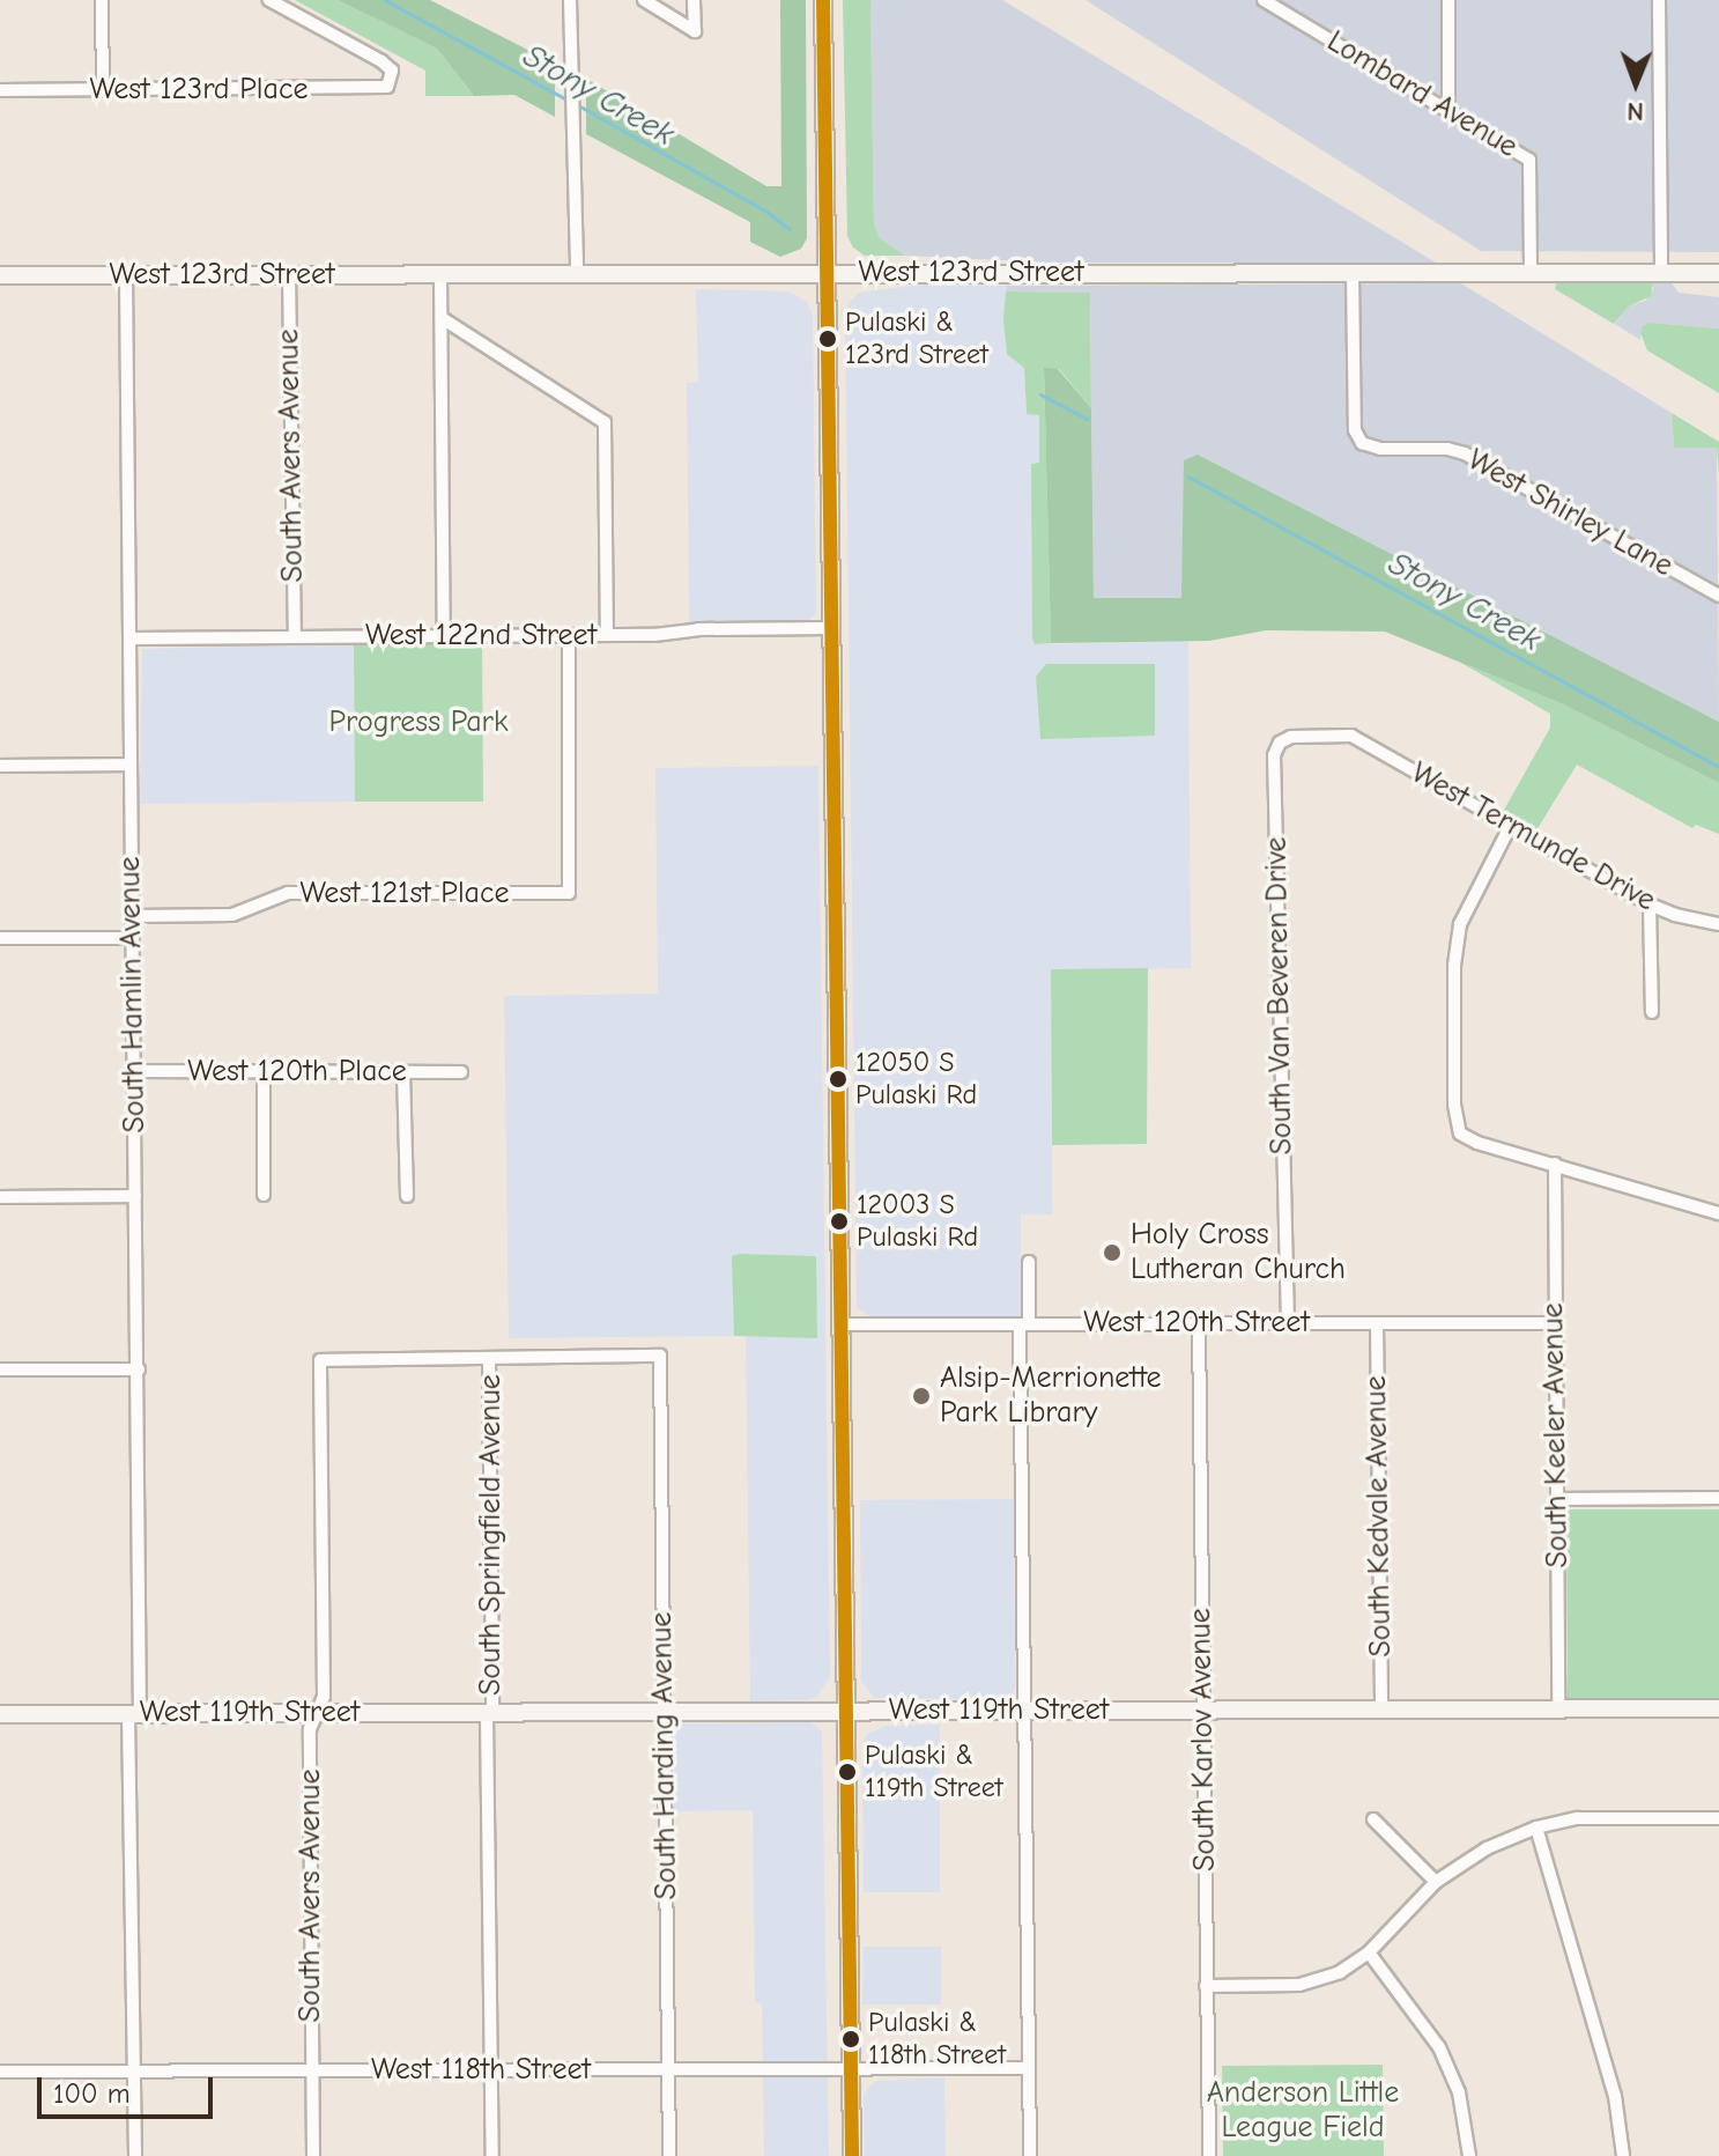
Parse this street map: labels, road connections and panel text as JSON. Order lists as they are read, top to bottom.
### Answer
{
  "streets": {
    "street": [
      "West 123rd Place",
      "Lombard Avenue",
      "West 123rd Street",
      "South Avers Avenue",
      "West Shirley Lane",
      "West 122nd Street",
      "West Termunde Drive",
      "West 121st Place",
      "South Hamlin Avenue",
      "South Van Beveren Drive",
      "West 120th Place",
      "West 120th Street",
      "South Keeler Avenue",
      "South Kedvale Avenue",
      "South Springfield Avenue",
      "West 119th Street",
      "South Karlov Avenue",
      "South Harding Avenue",
      "West 118th Street"
    ]
  },
  "crossings": [
    ["Lombard Avenue", "West 123rd Street"],
    ["West 123rd Street", "South Avers Avenue"],
    ["West 123rd Street", "West Shirley Lane"],
    ["West 123rd Street", "South Hamlin Avenue"],
    ["South Avers Avenue", "West 122nd Street"],
    ["South Avers Avenue", "South Springfield Avenue"],
    ["South Avers Avenue", "West 119th Street"],
    ["South Avers Avenue", "South Harding Avenue"],
    ["South Avers Avenue", "West 118th Street"],
    ["West 122nd Street", "West 121st Place"],
    ["West 122nd Street", "South Hamlin Avenue"],
    ["West Termunde Drive", "South Van Beveren Drive"],
    ["West 121st Place", "South Hamlin Avenue"],
    ["South Hamlin Avenue", "West 120th Place"],
    ["South Hamlin Avenue", "West 119th Street"],
    ["South Hamlin Avenue", "West 118th Street"],
    ["South Van Beveren Drive", "West 120th Street"],
    ["West 120th Street", "South Keeler Avenue"],
    ["West 120th Street", "South Kedvale Avenue"],
    ["West 120th Street", "South Karlov Avenue"],
    ["South Keeler Avenue", "West 119th Street"],
    ["South Kedvale Avenue", "West 119th Street"],
    ["South Springfield Avenue", "West 119th Street"],
    ["South Springfield Avenue", "South Harding Avenue"],
    ["South Springfield Avenue", "West 118th Street"],
    ["West 119th Street", "South Karlov Avenue"],
    ["West 119th Street", "South Harding Avenue"],
    ["South Harding Avenue", "West 118th Street"]
  ],
  "water": ["Stony Creek"],
  "parks": ["Progress Park", "Anderson Little League Field"],
  "places": [
    "Pulaski & 123rd Street",
    "12050 S Pulaski Rd",
    "12003 S Pulaski Rd",
    "Holy Cross Lutheran Church",
    "Alsip-Merrionette Park Library",
    "Pulaski & 119th Street",
    "Pulaski & 118th Street"
  ],
  "scale_bar": "100 m",
  "north": "bottom"
}
